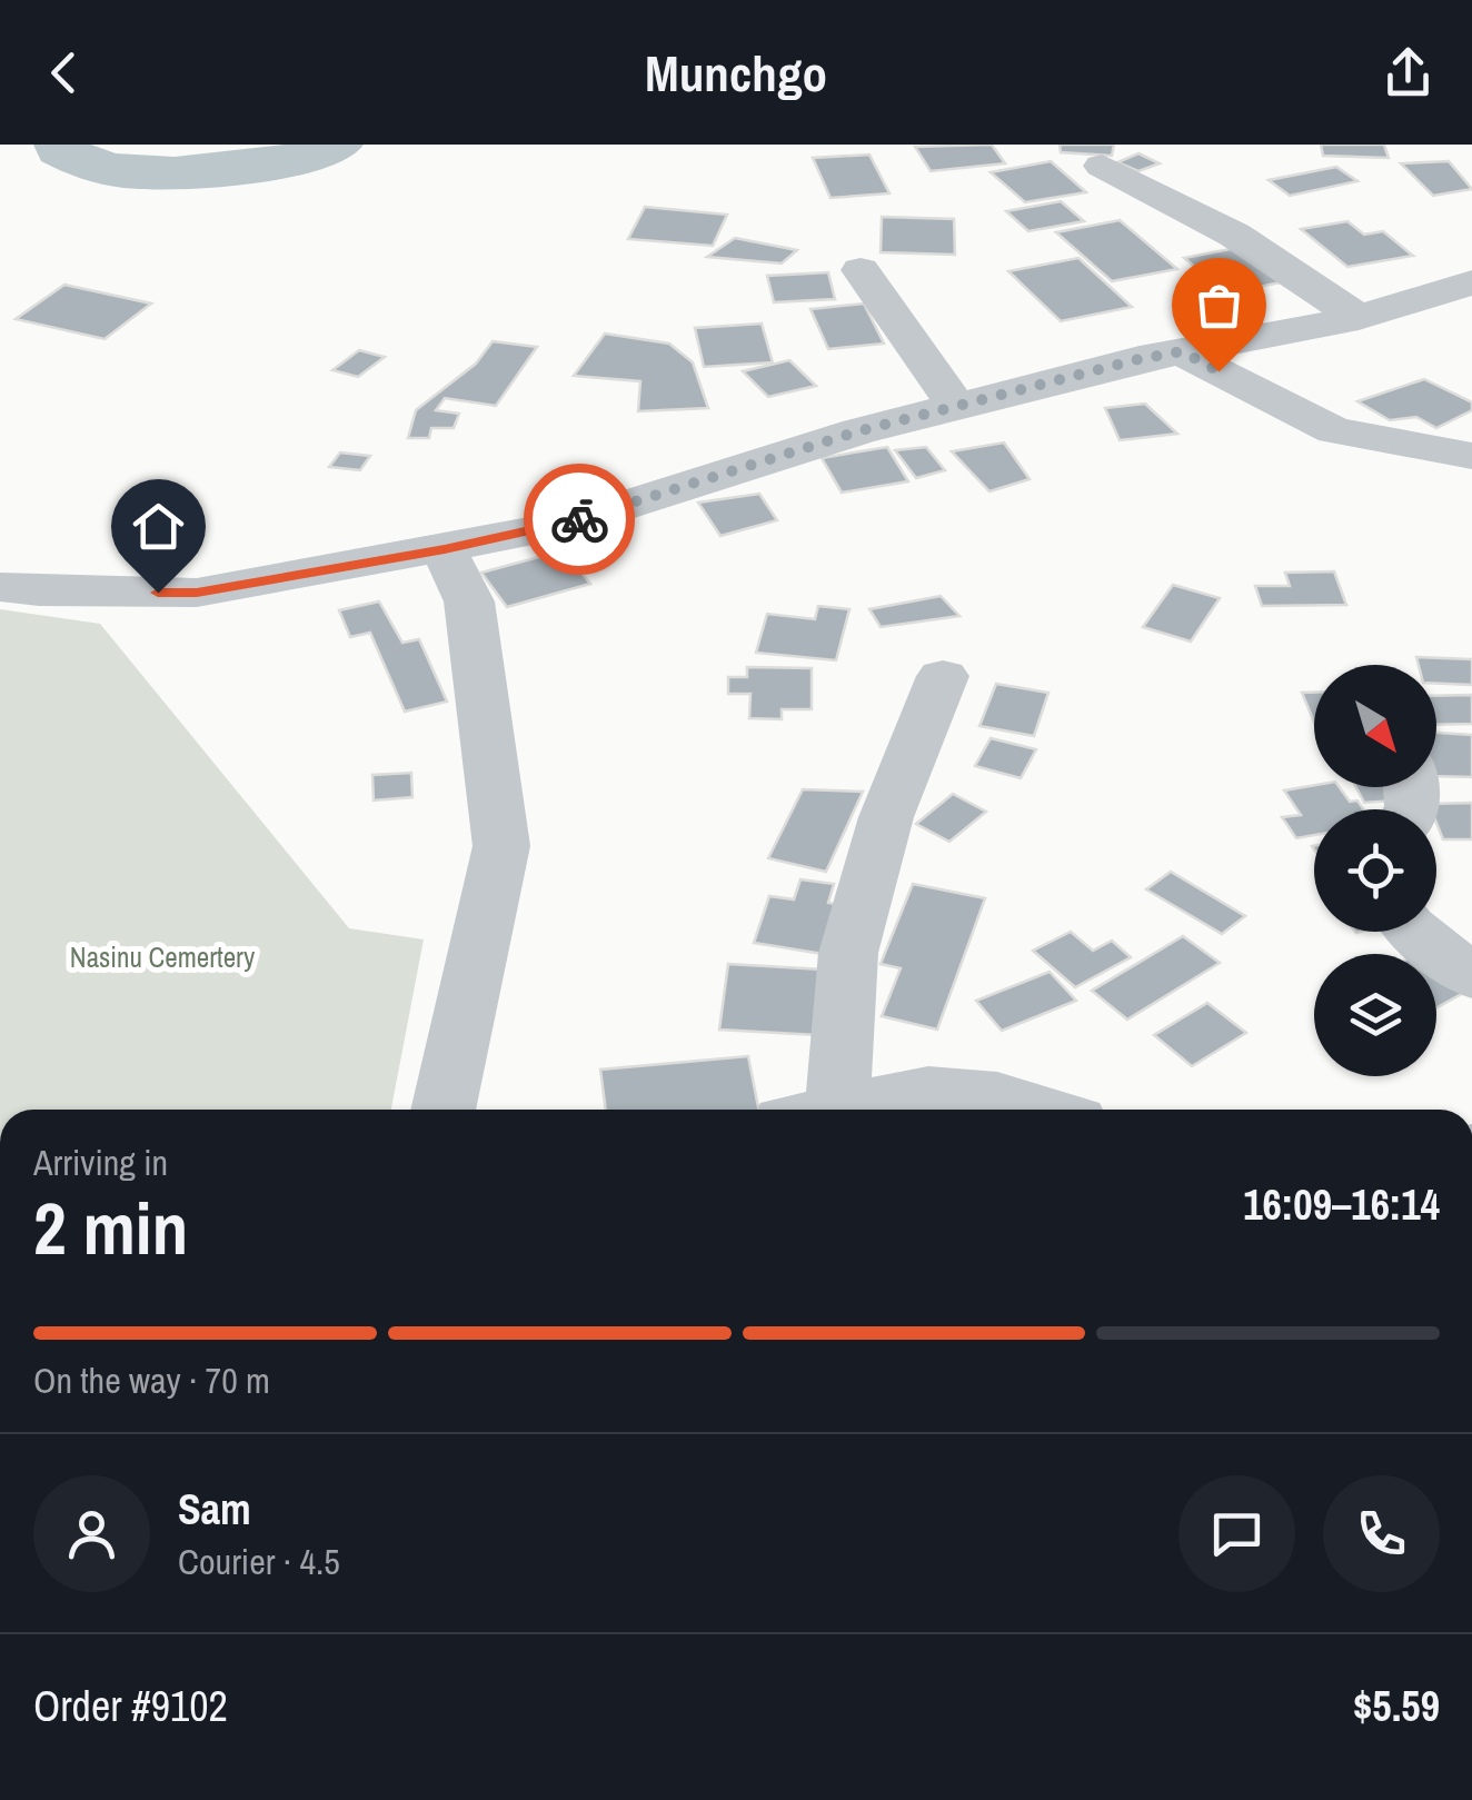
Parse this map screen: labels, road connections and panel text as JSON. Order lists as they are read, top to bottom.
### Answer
{
  "parks": ["Nasinu Cemertery"],
  "north": "bottom right",
  "page": {
    "header": "Munchgo",
    "heading": ["2 min", "Arriving in", "16:09–16:14"],
    "panel": [
      "Sam",
      "Courier · 4.5",
      "Order #9102",
      "$5.59"
    ],
    "bar": "On the way · 70 m"
  }
}
